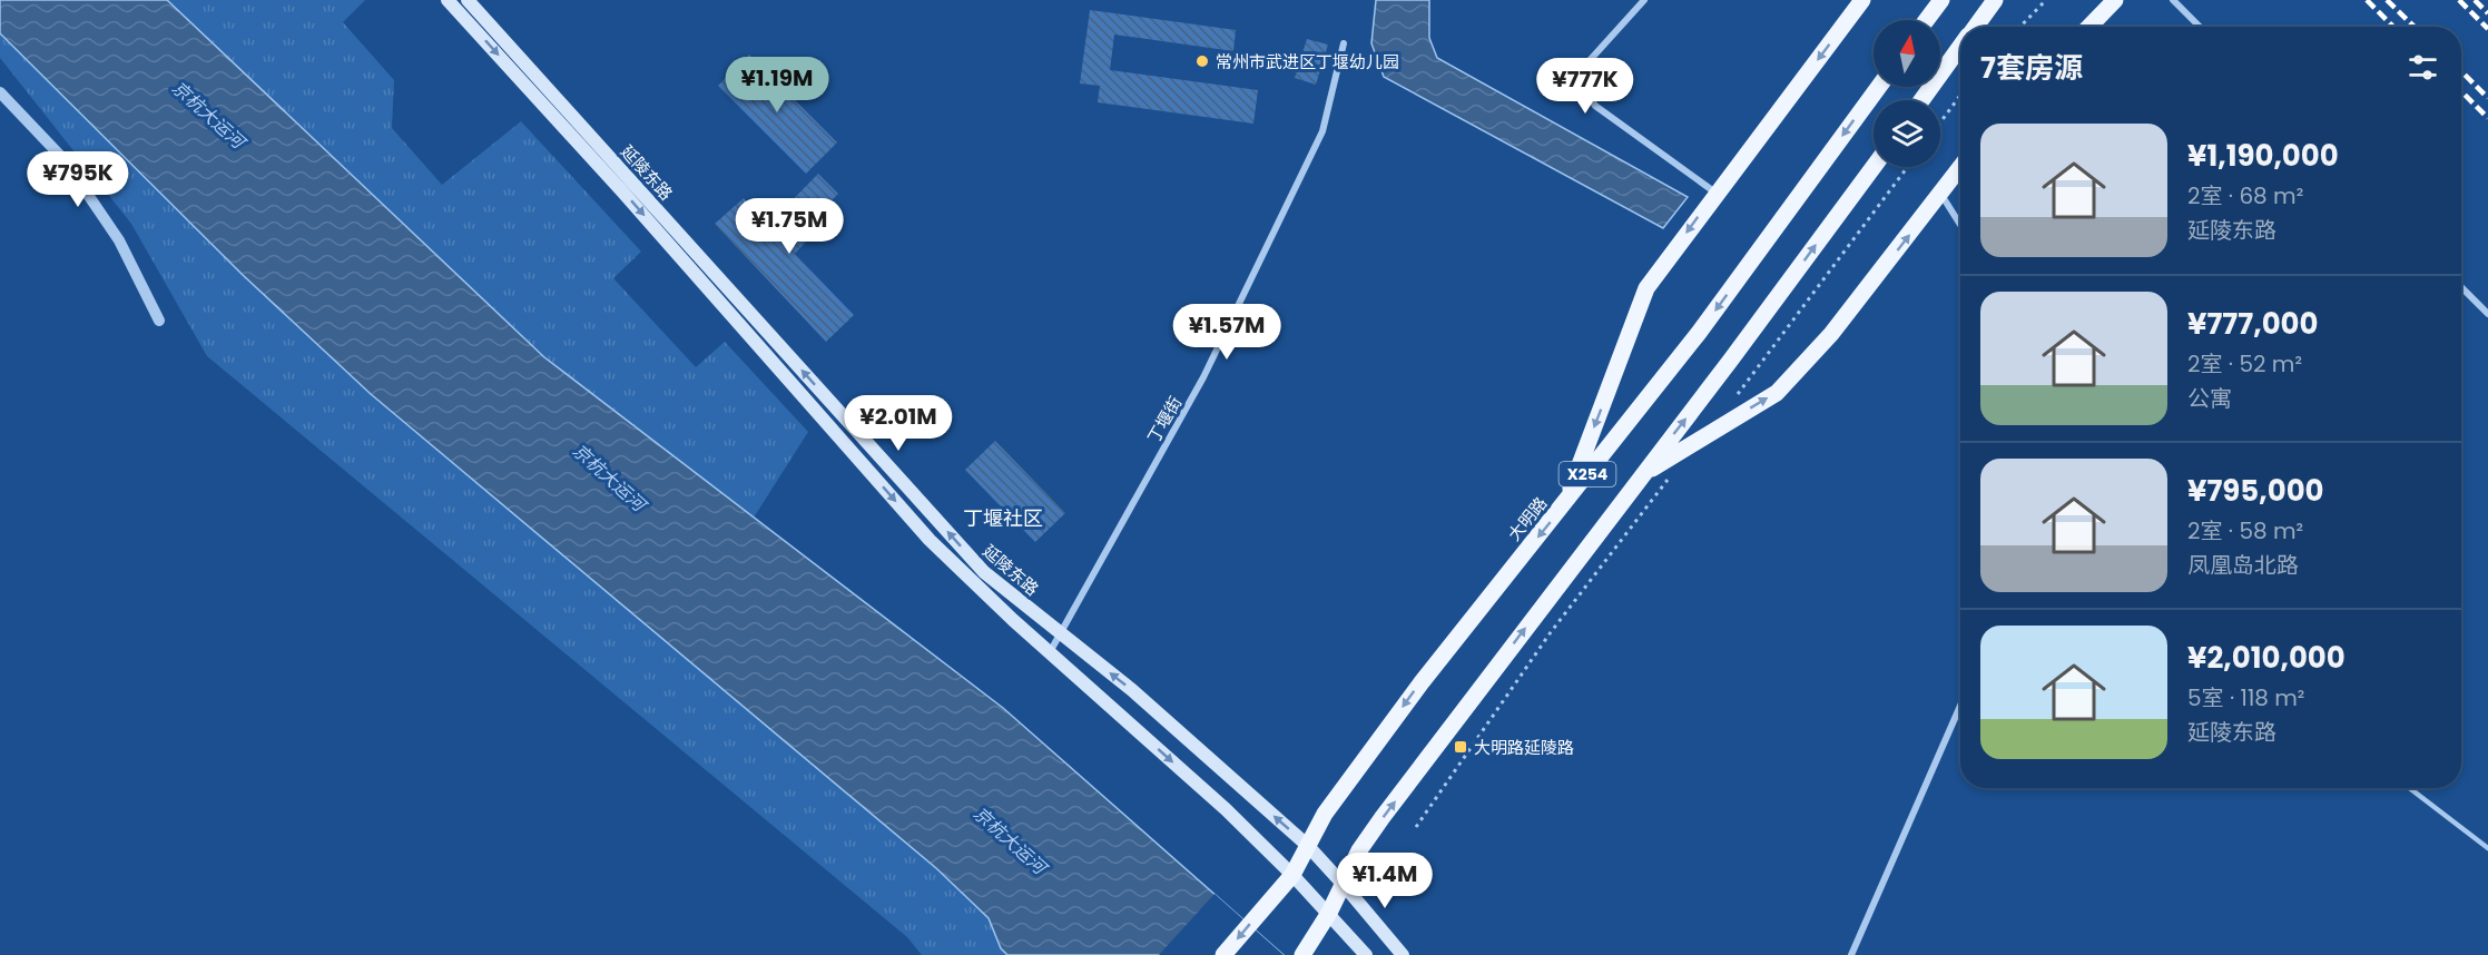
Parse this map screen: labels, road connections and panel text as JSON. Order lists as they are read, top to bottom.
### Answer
{
  "streets": {
    "main road": ["延陵东路", "X254", "大明路"],
    "street": ["丁堰街"]
  },
  "crossings": [
    ["延陵东路", "丁堰街"],
    ["延陵东路", "X254"],
    ["延陵东路", "大明路"]
  ],
  "districts": ["丁堰社区"],
  "water": ["京杭大运河"],
  "places": {
    "other": ["常州市武进区丁堰幼儿园"],
    "transit": ["大明路延陵路"]
  },
  "north": "top",
  "page": {
    "heading": "7套房源",
    "price": [
      "¥1.19M",
      "¥777K",
      "¥795K",
      "¥1.75M",
      "¥1.57M",
      "¥2.01M",
      "¥1.4M"
    ],
    "list": [
      {
        "name": "¥1,190,000",
        "note": "2室 · 68 m² · 延陵东路"
      },
      {
        "name": "¥777,000",
        "note": "2室 · 52 m² · 公寓"
      },
      {
        "name": "¥795,000",
        "note": "2室 · 58 m² · 凤凰岛北路"
      },
      {
        "name": "¥2,010,000",
        "note": "5室 · 118 m² · 延陵东路"
      }
    ]
  }
}
